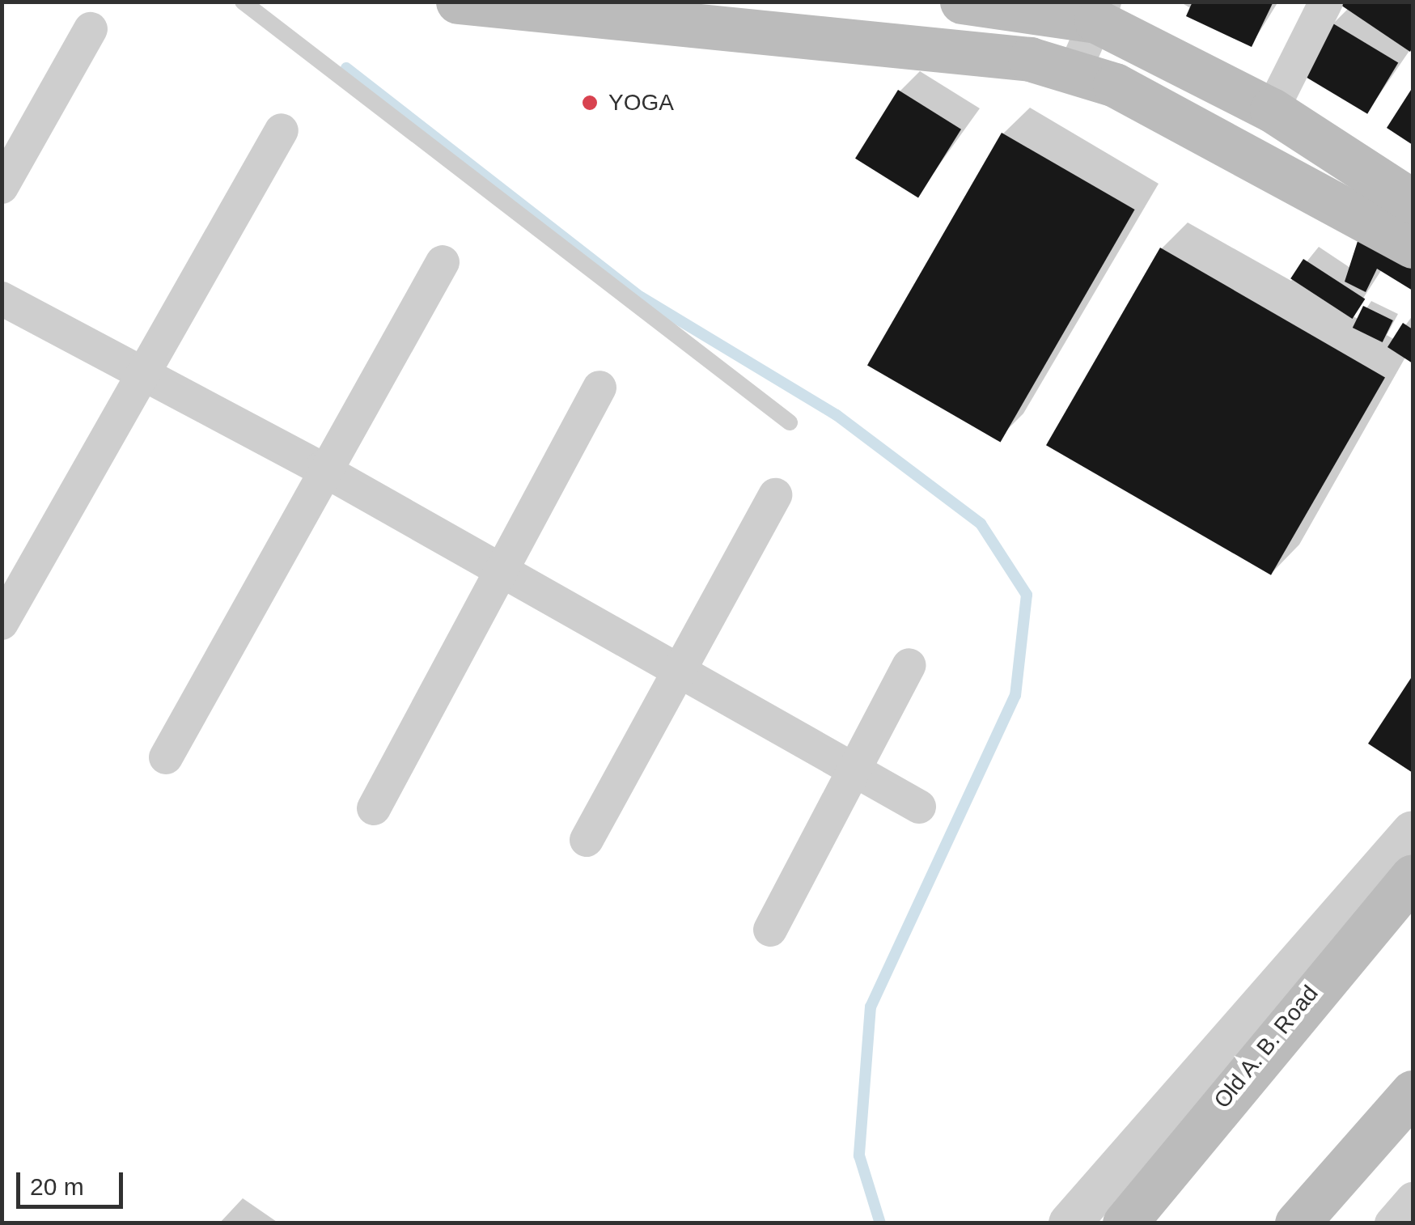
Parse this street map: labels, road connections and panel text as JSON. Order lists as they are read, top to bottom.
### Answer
{
  "streets": {
    "main road": ["Old A. B. Road"]
  },
  "places": ["YOGA"],
  "scale_bar": "20 m"
}
